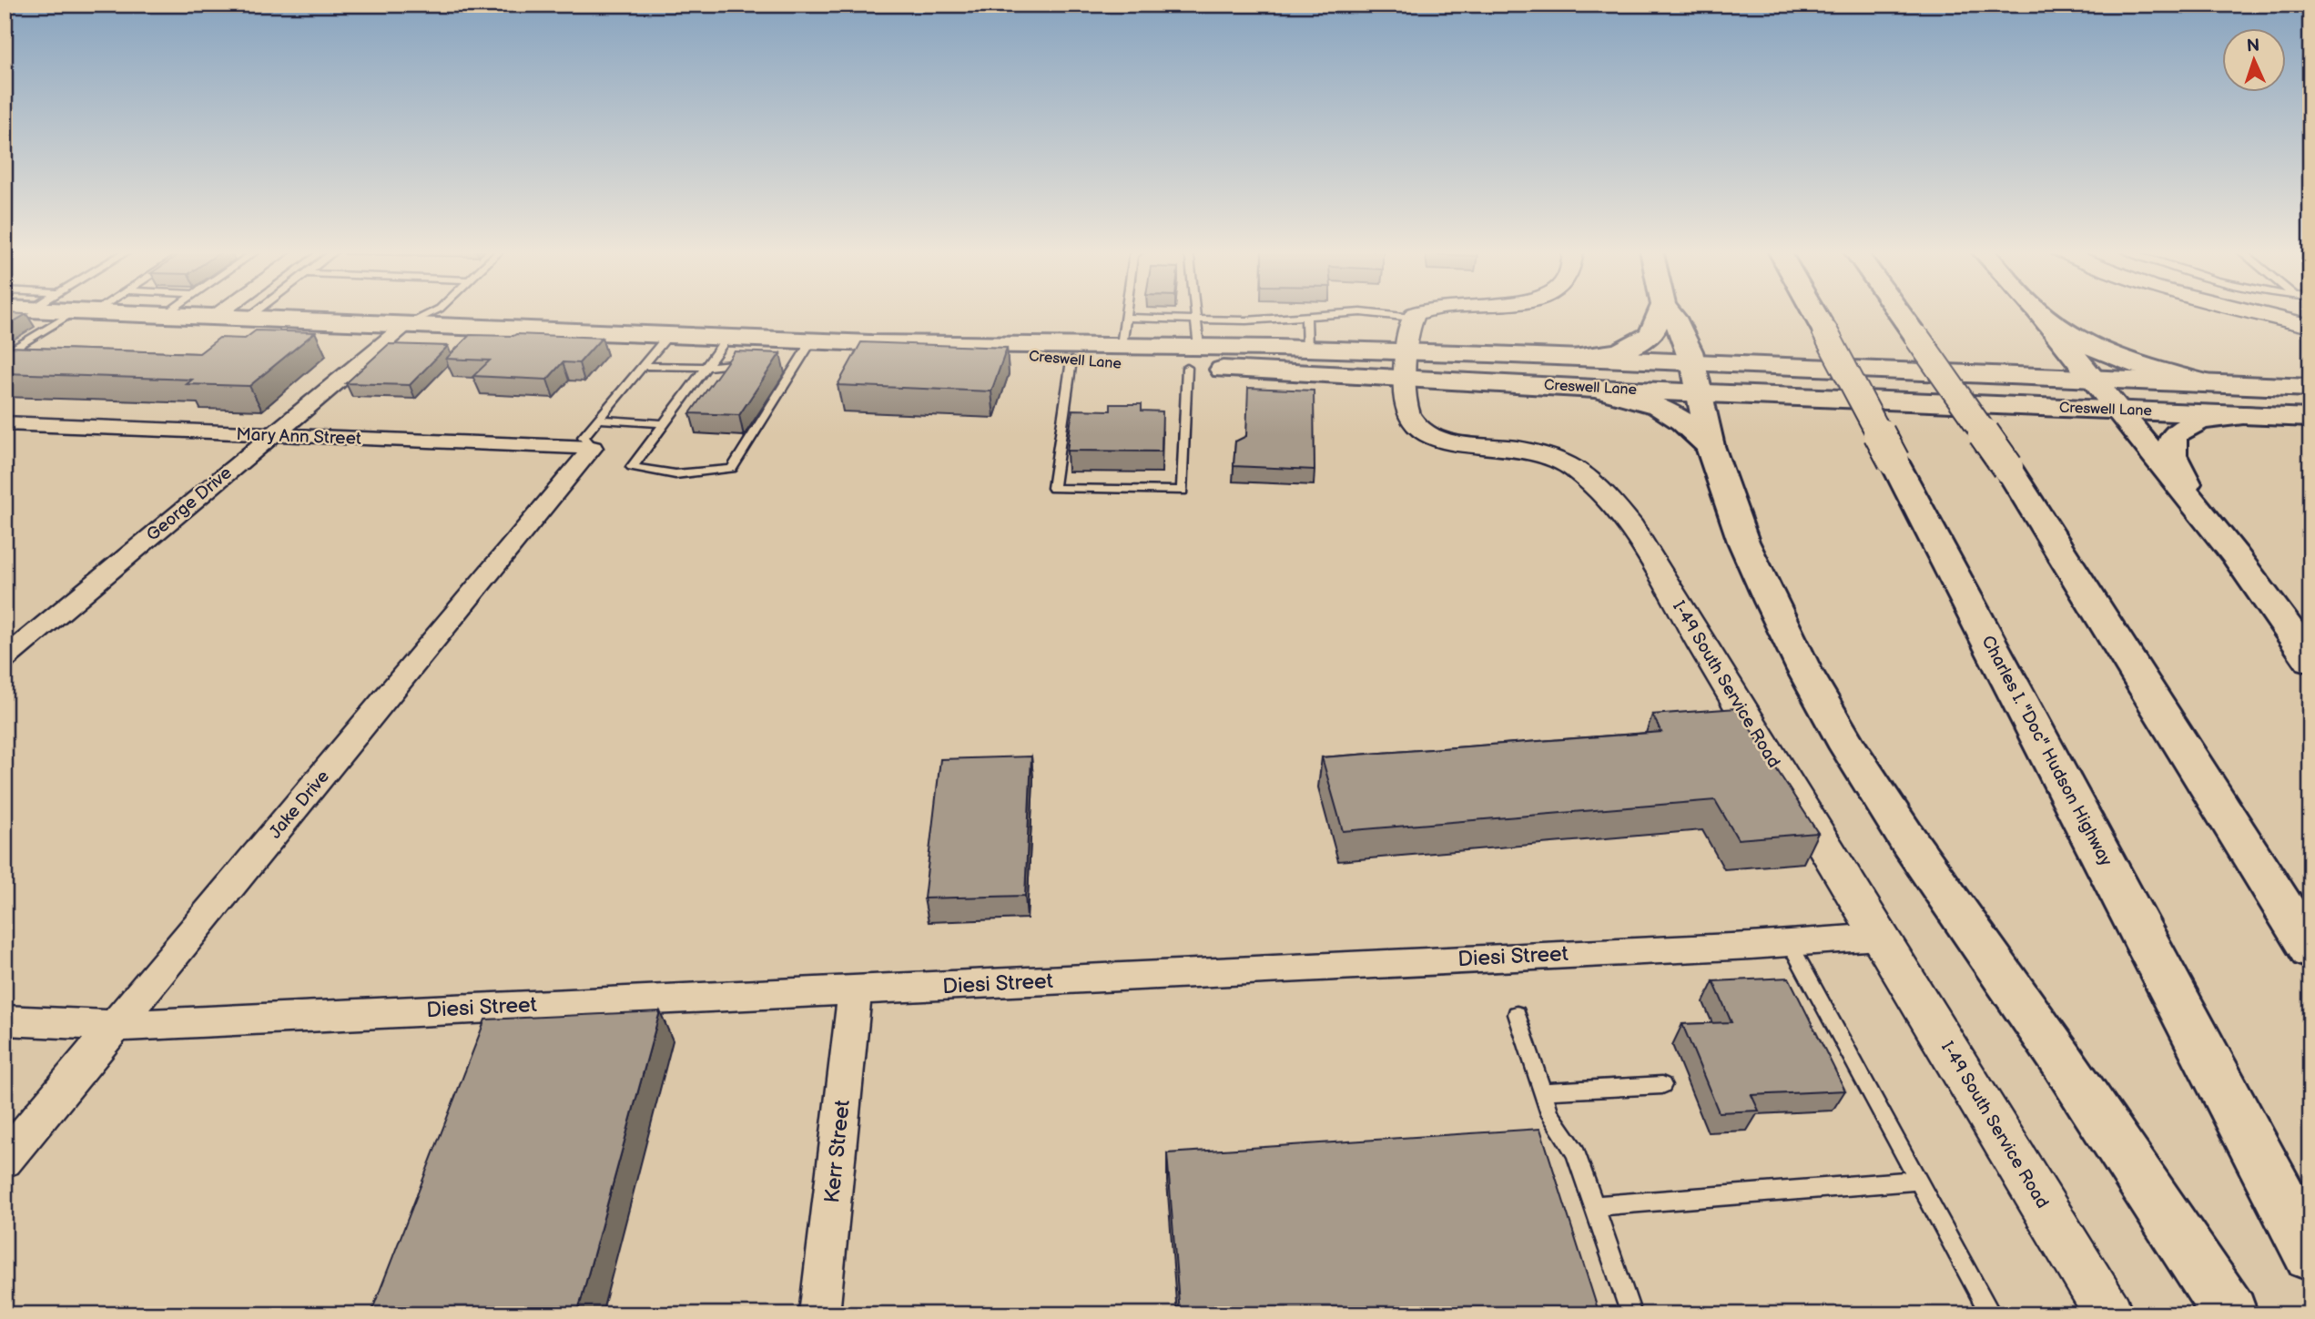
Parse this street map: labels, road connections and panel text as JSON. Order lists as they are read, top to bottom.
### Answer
{
  "streets": {
    "main road": ["Creswell Lane", "Charles I. \"Doc\" Hudson Highway"],
    "street": [
      "Mary Ann Street",
      "George Drive",
      "I-49 South Service Road",
      "Jake Drive",
      "Diesi Street",
      "Kerr Street"
    ]
  },
  "crossings": [
    ["Creswell Lane", "George Drive"],
    ["Creswell Lane", "I-49 South Service Road"],
    ["Mary Ann Street", "George Drive"],
    ["Mary Ann Street", "Jake Drive"],
    ["I-49 South Service Road", "Diesi Street"],
    ["Jake Drive", "Diesi Street"],
    ["Diesi Street", "Kerr Street"]
  ],
  "north": "top"
}
